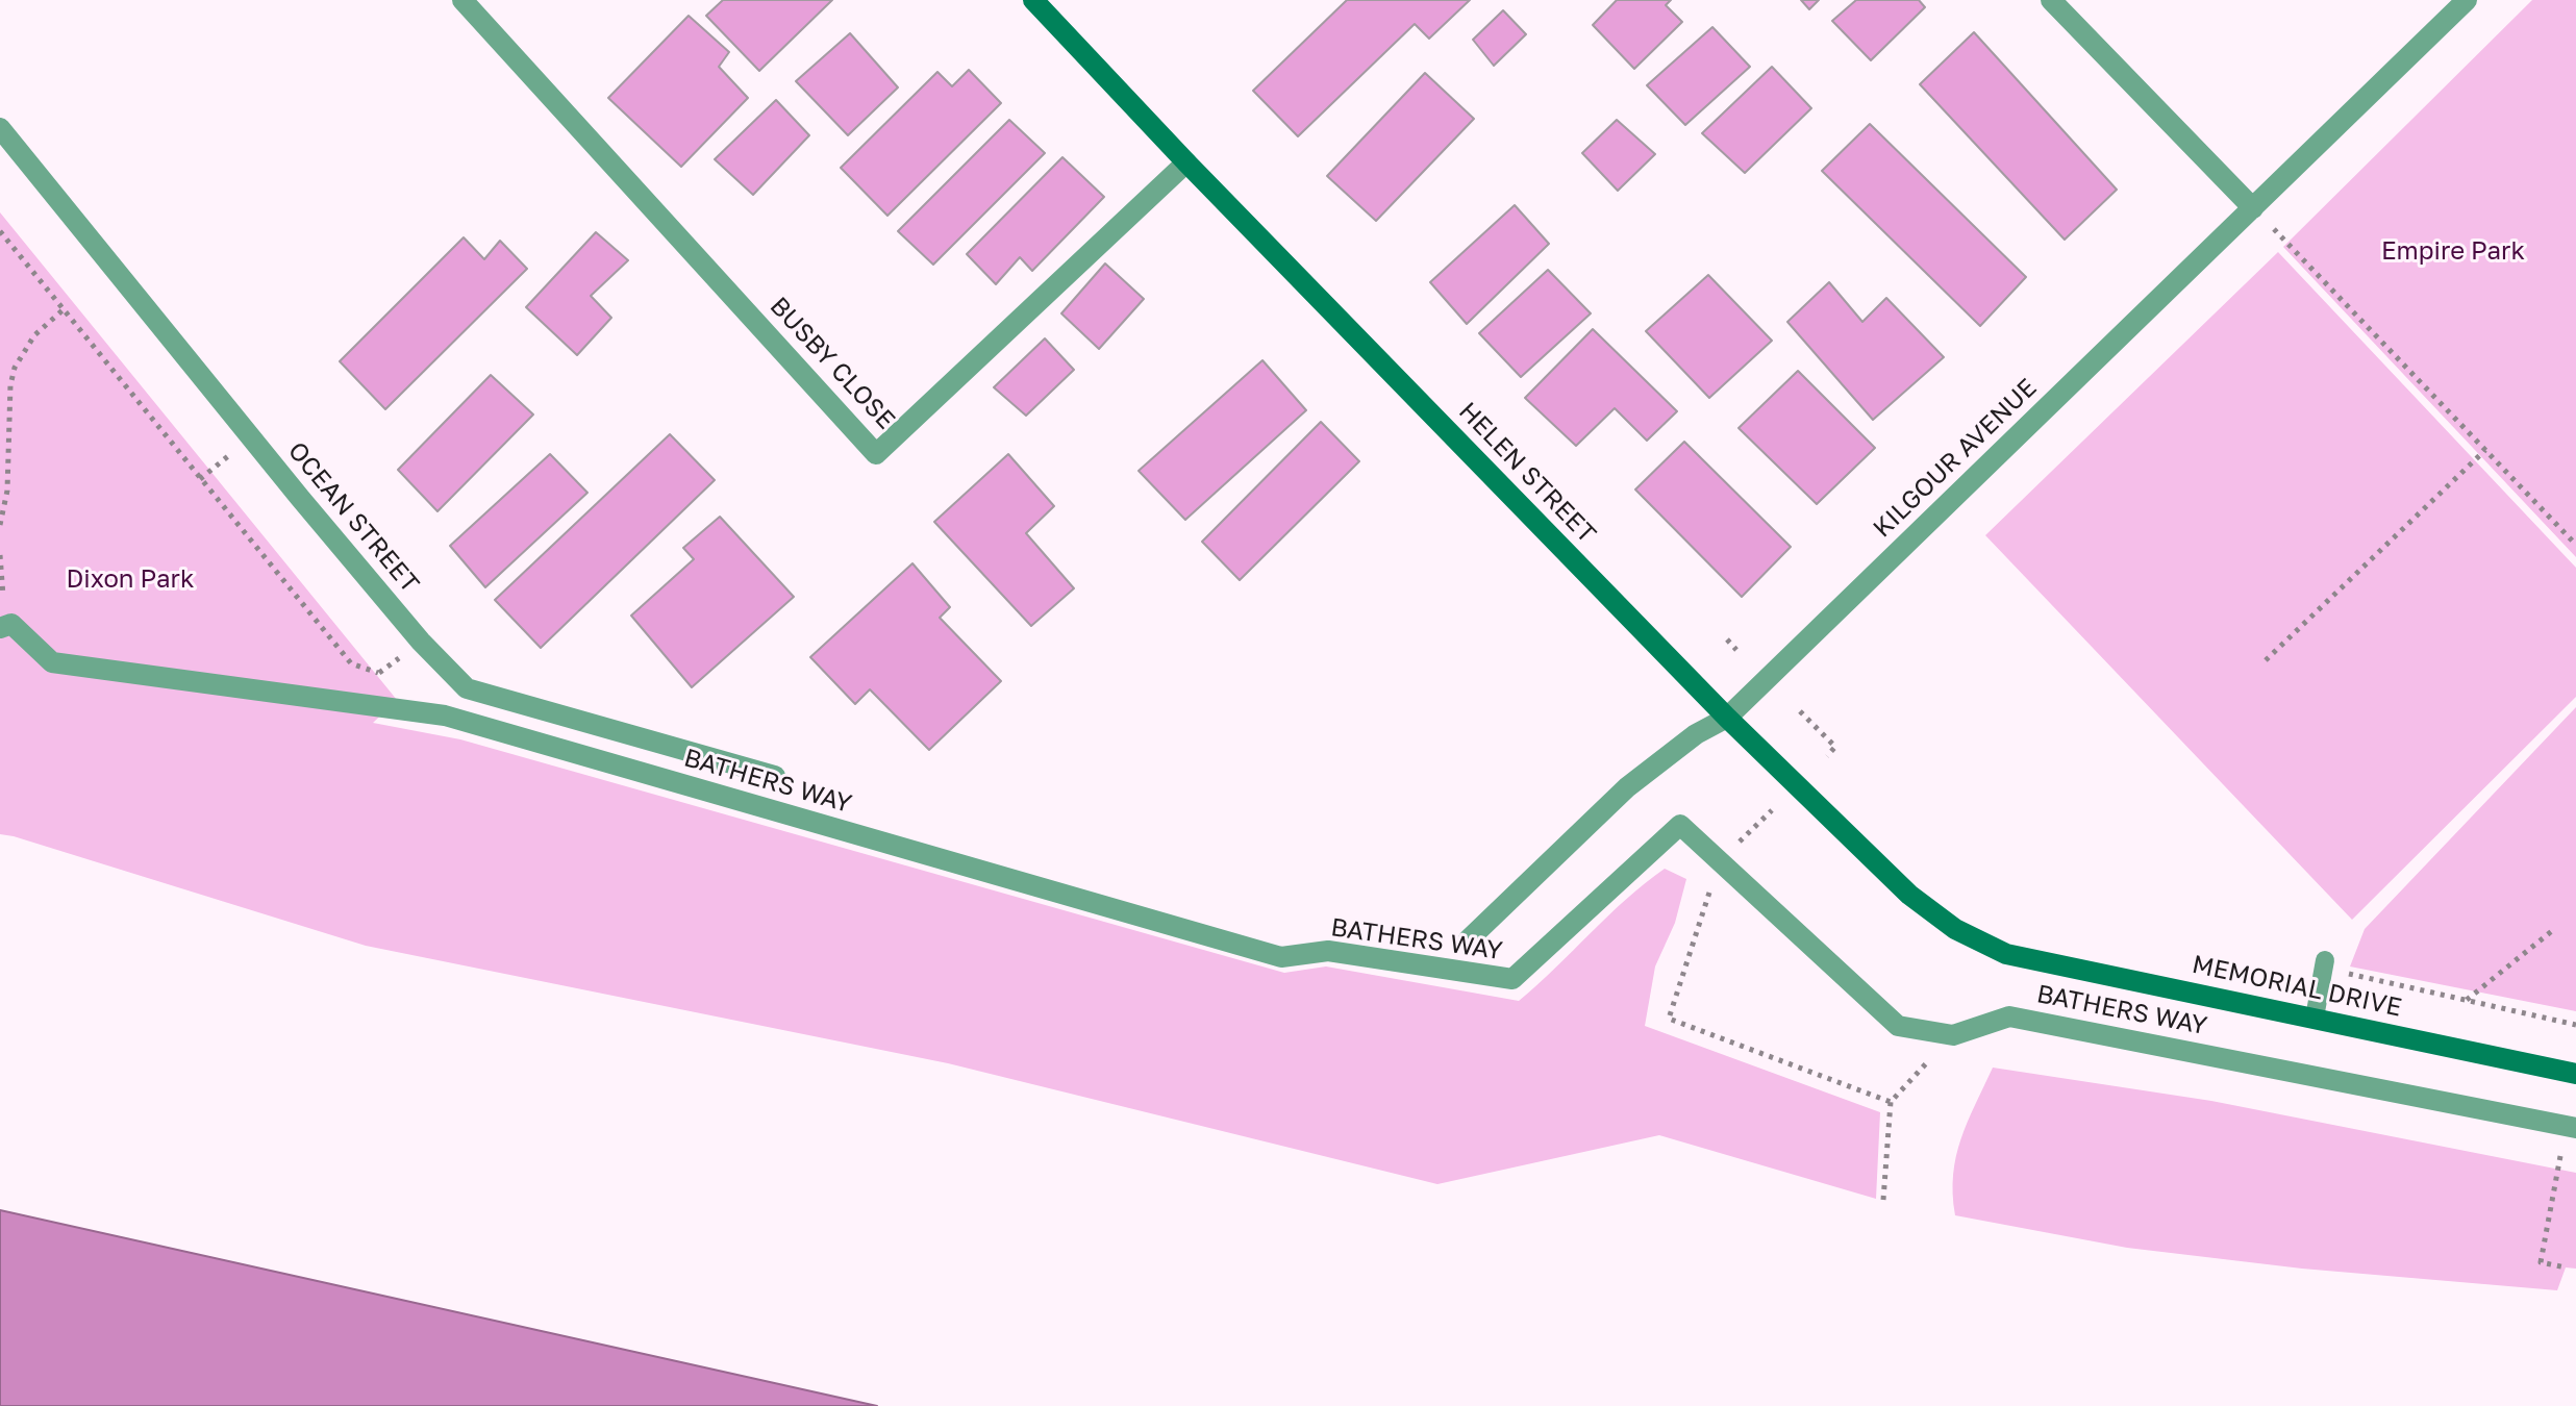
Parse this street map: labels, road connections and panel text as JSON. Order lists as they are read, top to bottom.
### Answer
{
  "streets": {
    "main road": ["HELEN STREET", "MEMORIAL DRIVE"],
    "street": [
      "BUSBY CLOSE",
      "KILGOUR AVENUE",
      "OCEAN STREET",
      "BATHERS WAY"
    ]
  },
  "crossings": [
    ["BUSBY CLOSE", "HELEN STREET"],
    ["KILGOUR AVENUE", "HELEN STREET"],
    ["HELEN STREET", "MEMORIAL DRIVE"]
  ],
  "parks": ["Empire Park", "Dixon Park"]
}
